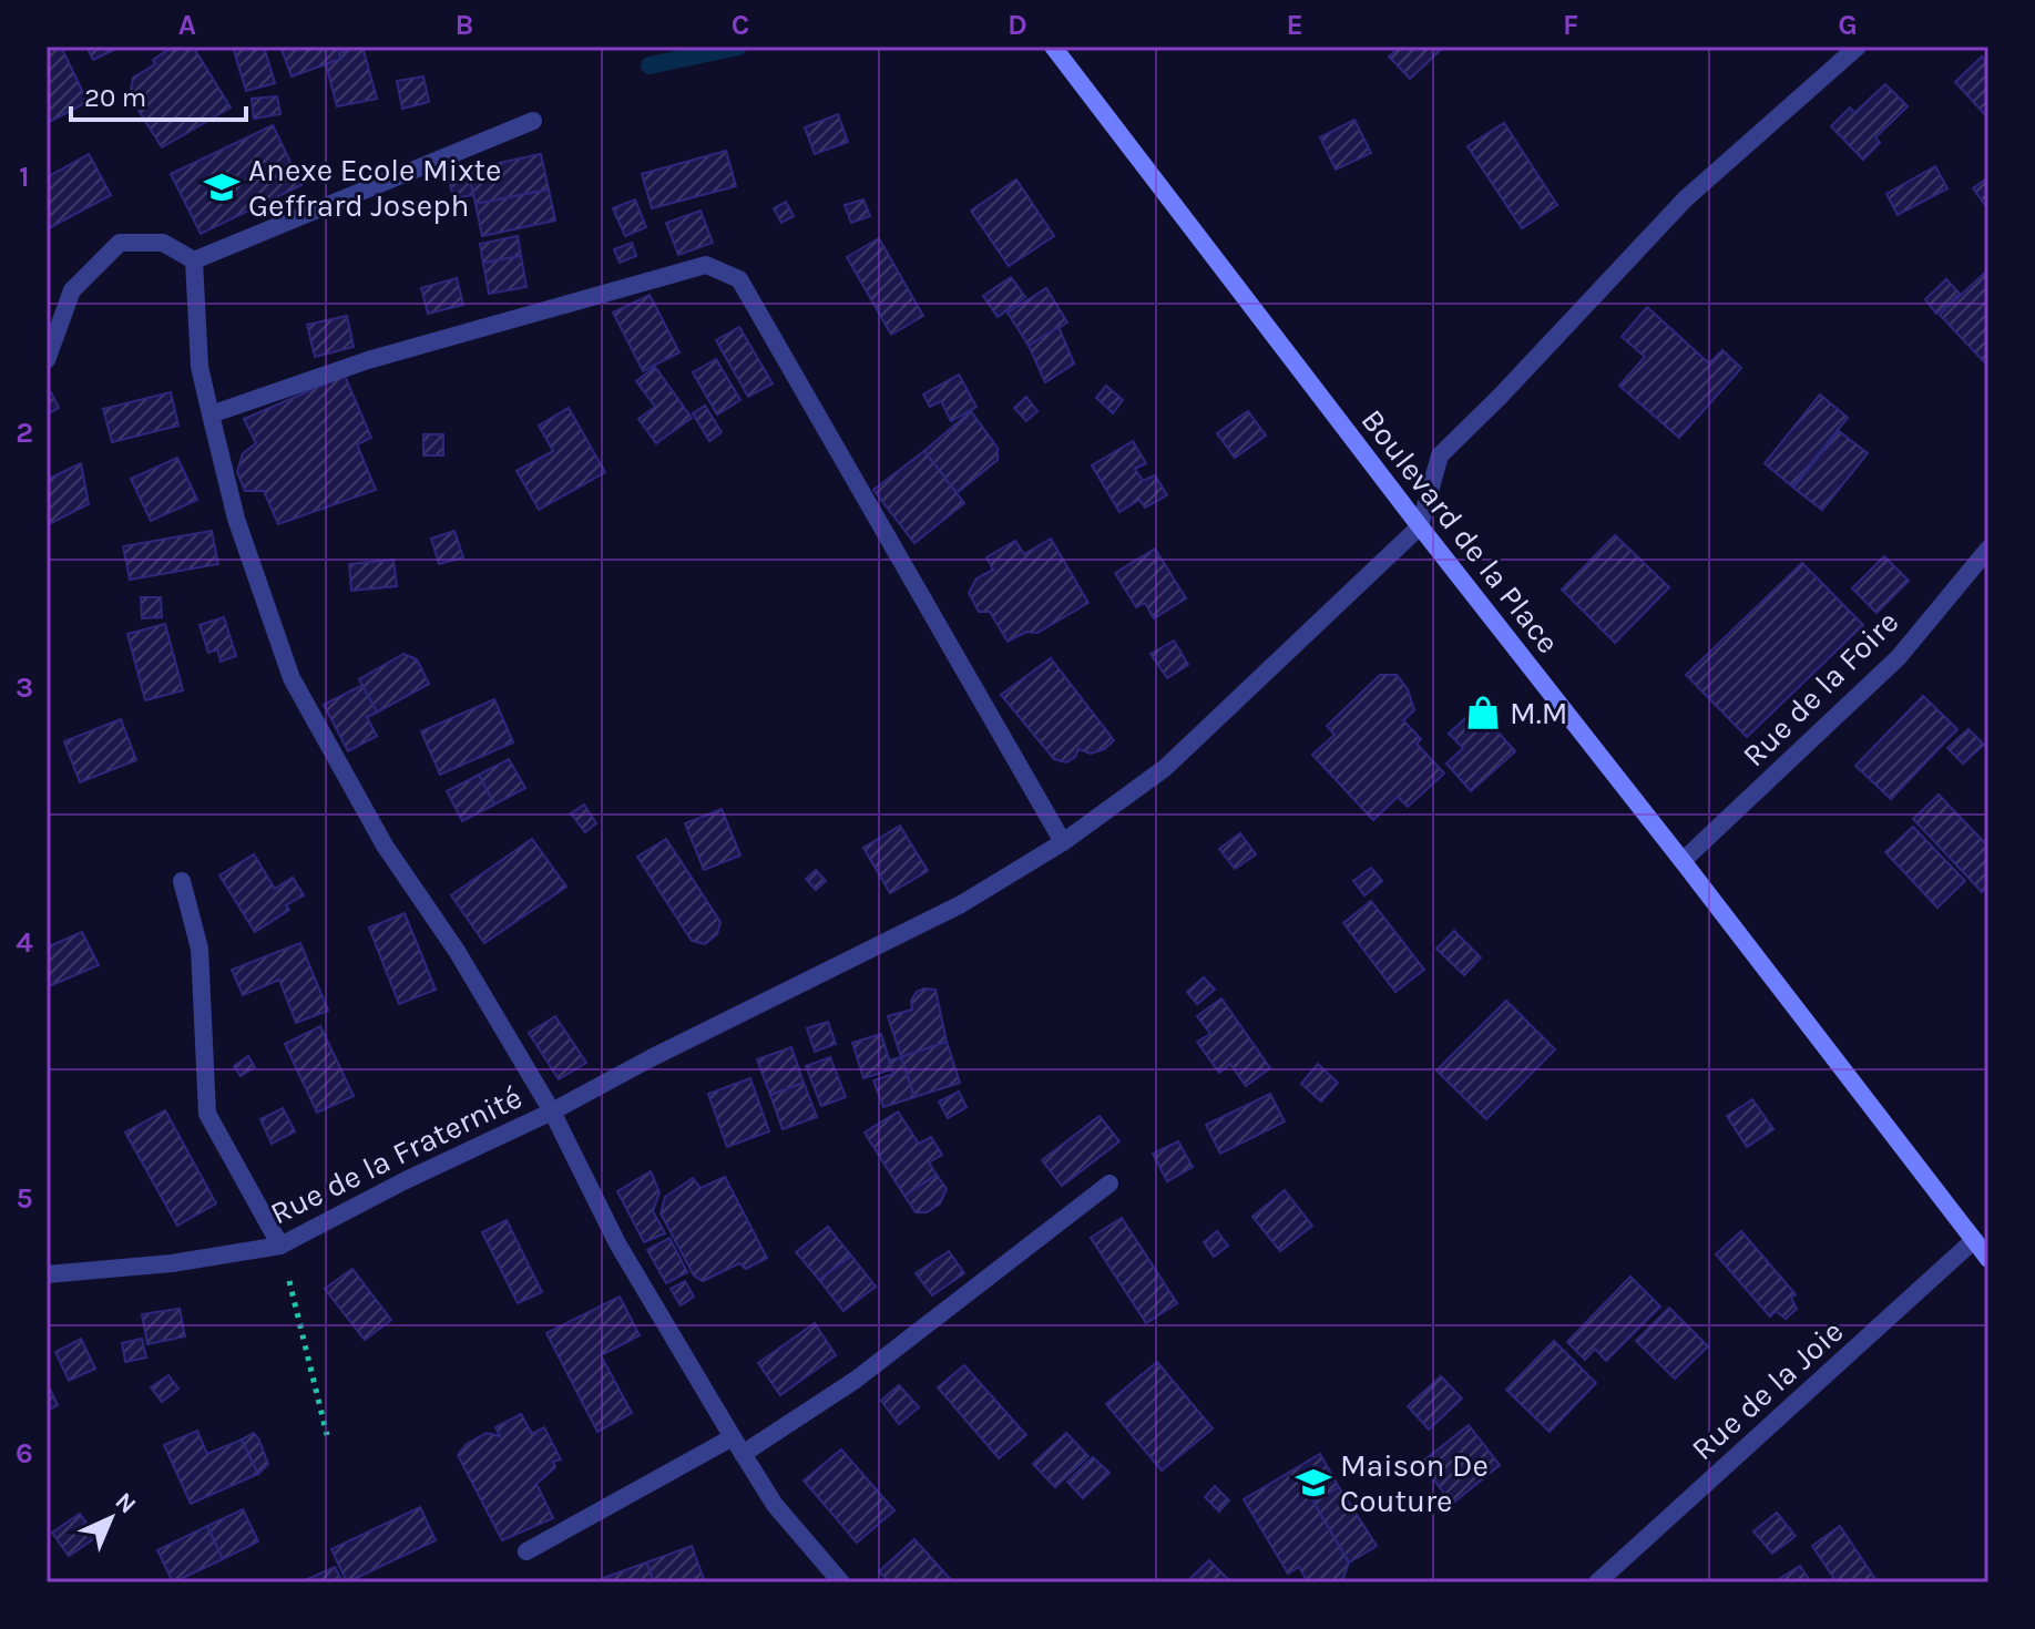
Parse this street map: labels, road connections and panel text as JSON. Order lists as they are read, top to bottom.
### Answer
{
  "streets": {
    "street": [
      "Boulevard de la Place",
      "Rue de la Foire",
      "Rue de la Fraternité",
      "Rue de la Joie"
    ]
  },
  "crossings": [
    ["Boulevard de la Place", "Rue de la Foire"],
    ["Boulevard de la Place", "Rue de la Fraternité"],
    ["Boulevard de la Place", "Rue de la Joie"]
  ],
  "places": {
    "school or university": ["Anexe Ecole Mixte Geffrard Joseph", "Maison De Couture"],
    "shop": ["M.M"]
  },
  "scale_bar": "20 m",
  "north": "top right",
  "grid": {
    "columns": [
      "A",
      "B",
      "C",
      "D",
      "E",
      "F",
      "G"
    ],
    "rows": [
      "1",
      "2",
      "3",
      "4",
      "5",
      "6"
    ]
  }
}
